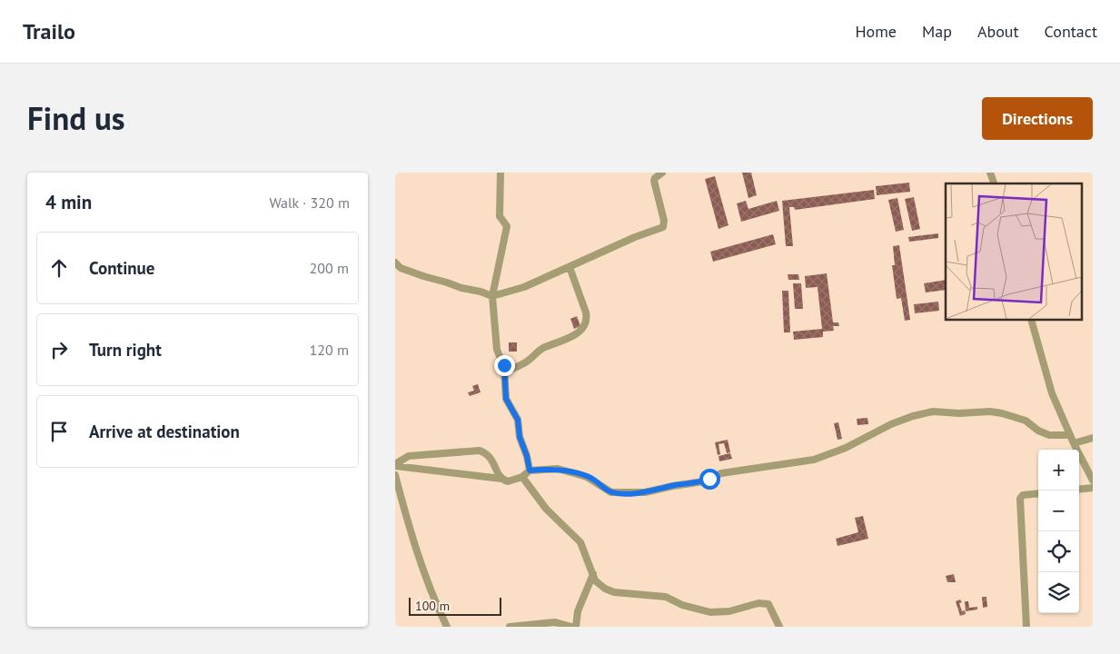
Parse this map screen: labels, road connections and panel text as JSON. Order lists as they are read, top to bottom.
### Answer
{
  "scale_bar": "100 m",
  "page": {
    "header": "Trailo",
    "nav": [
      "Home",
      "Map",
      "About",
      "Contact"
    ],
    "title": "Find us",
    "buttons": "Directions",
    "heading": ["4 min", "Walk · 320 m"],
    "list": [
      ["Continue", "200 m"],
      ["Turn right", "120 m"],
      "Arrive at destination"
    ],
    "map_buttons": ["+", "−"],
    "scale": "100 m"
  }
}
